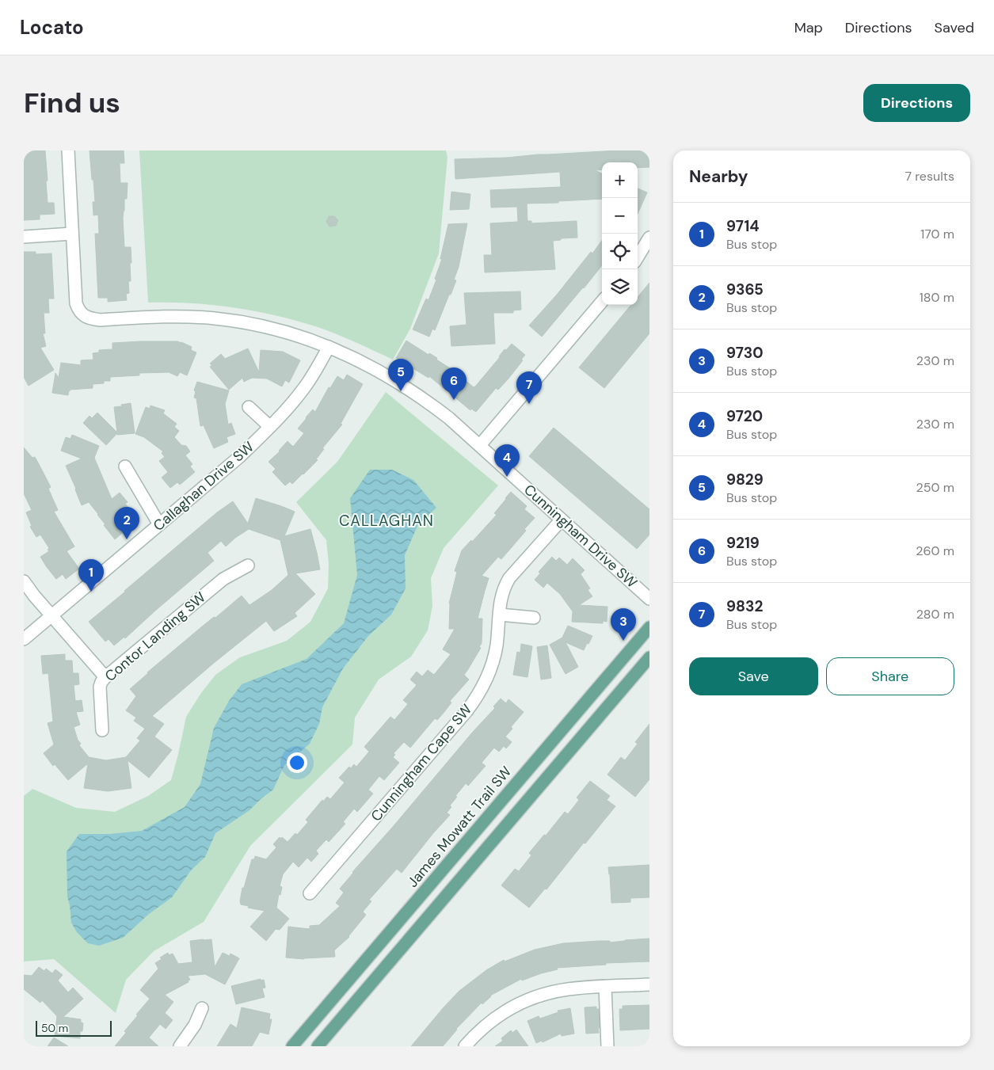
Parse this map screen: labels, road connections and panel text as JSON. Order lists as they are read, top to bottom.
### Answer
{
  "streets": {
    "main road": ["James Mowatt Trail SW"],
    "street": [
      "Callaghan Drive SW",
      "Cunningham Drive SW",
      "Contor Landing SW",
      "Cunningham Cape SW"
    ]
  },
  "crossings": [
    ["Callaghan Drive SW", "Cunningham Drive SW"],
    ["Cunningham Drive SW", "Cunningham Cape SW"]
  ],
  "districts": ["CALLAGHAN"],
  "scale_bar": "50 m",
  "page": {
    "header": "Locato",
    "nav": ["Map", "Directions", "Saved"],
    "buttons": [
      "Directions",
      ["Save", "Share"]
    ],
    "title": "Find us",
    "heading": ["Nearby", "7 results"],
    "map_buttons": ["+", "−"],
    "list": [
      {
        "mark": "1",
        "name": "9714",
        "note": "Bus stop",
        "value": "170 m"
      },
      {
        "mark": "2",
        "name": "9365",
        "note": "Bus stop",
        "value": "180 m"
      },
      {
        "mark": "3",
        "name": "9730",
        "note": "Bus stop",
        "value": "230 m"
      },
      {
        "mark": "4",
        "name": "9720",
        "note": "Bus stop",
        "value": "230 m"
      },
      {
        "mark": "5",
        "name": "9829",
        "note": "Bus stop",
        "value": "250 m"
      },
      {
        "mark": "6",
        "name": "9219",
        "note": "Bus stop",
        "value": "260 m"
      },
      {
        "mark": "7",
        "name": "9832",
        "note": "Bus stop",
        "value": "280 m"
      }
    ],
    "pins": [
      "5",
      "6",
      "7",
      "4",
      "2",
      "1",
      "3"
    ],
    "scale": "50 m"
  }
}
